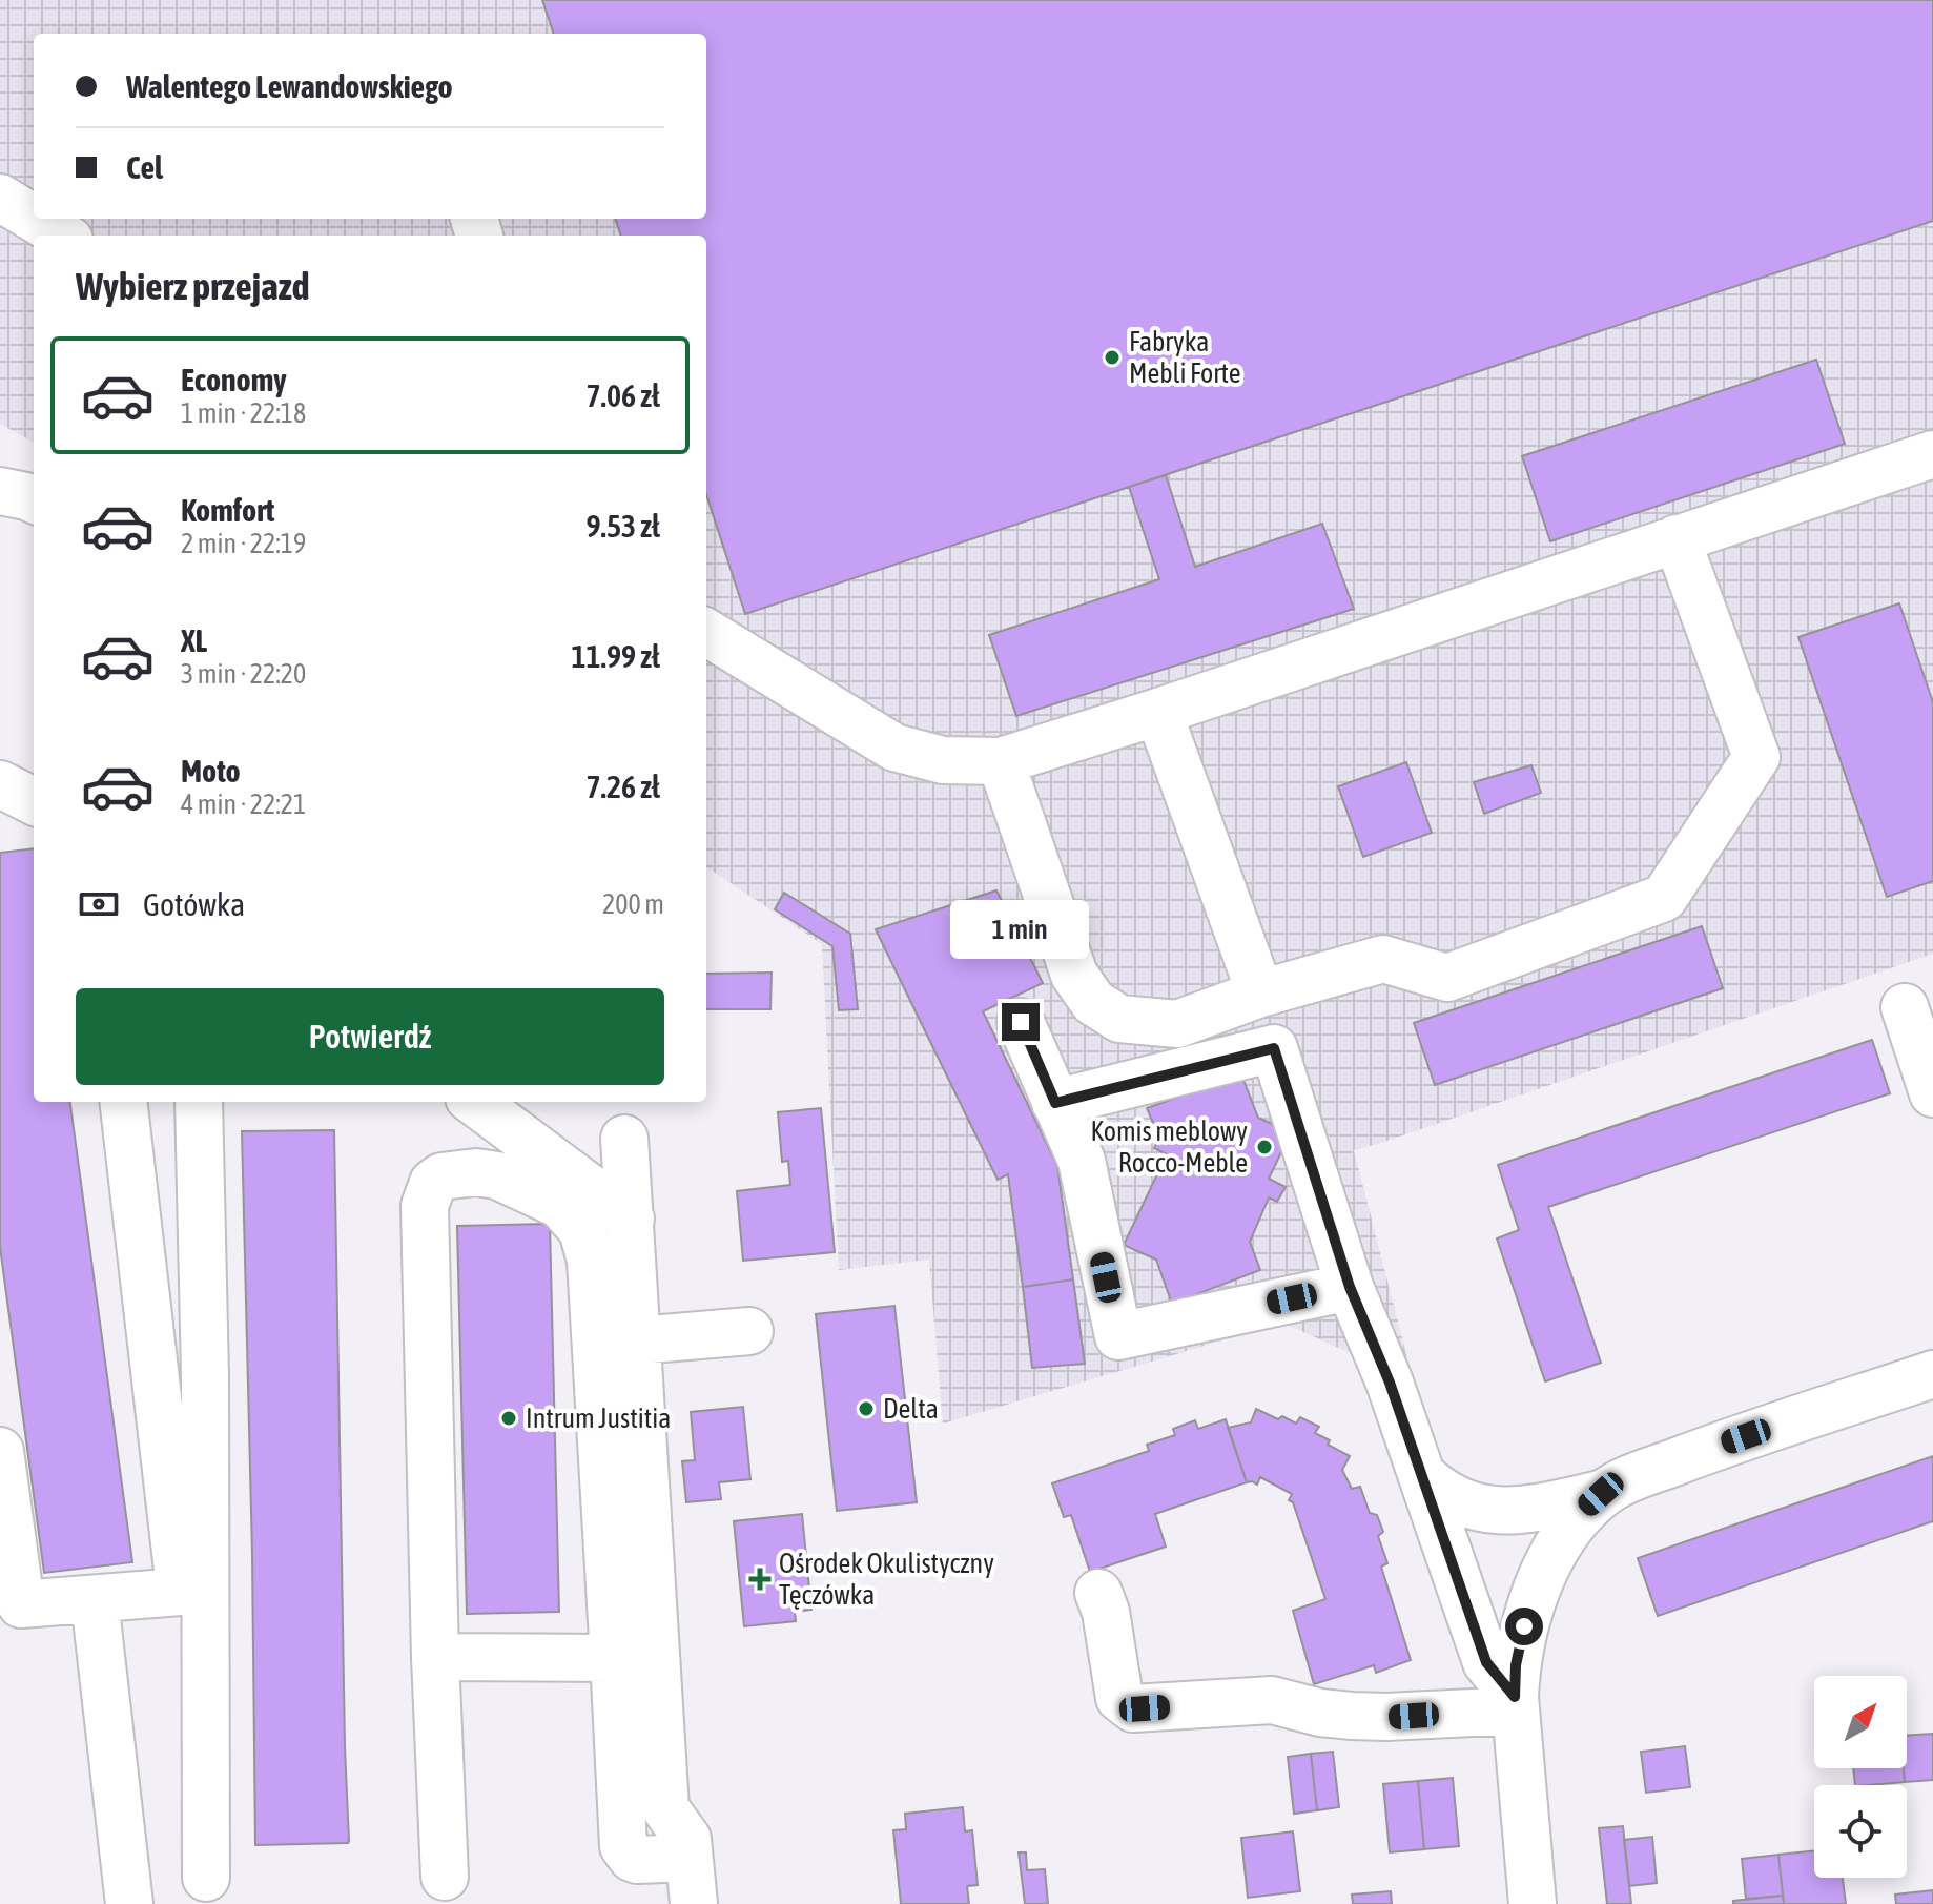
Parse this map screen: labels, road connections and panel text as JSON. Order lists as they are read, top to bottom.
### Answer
{
  "places": {
    "other": [
      "Fabryka Mebli Forte",
      "Komis meblowy Rocco-Meble",
      "Delta",
      "Intrum Justitia"
    ],
    "health": ["Ośrodek Okulistyczny Tęczówka"]
  },
  "north": "top right",
  "page": {
    "banner": ["Walentego Lewandowskiego", "Cel"],
    "heading": "Wybierz przejazd",
    "list": [
      {
        "name": "Economy",
        "note": "1 min · 22:18",
        "value": "7.06 zł"
      },
      {
        "name": "Komfort",
        "note": "2 min · 22:19",
        "value": "9.53 zł"
      },
      {
        "name": "XL",
        "note": "3 min · 22:20",
        "value": "11.99 zł"
      },
      {
        "name": "Moto",
        "note": "4 min · 22:21",
        "value": "7.26 zł"
      }
    ],
    "pay": ["Gotówka", "200 m"],
    "bubble": "1 min",
    "buttons": "Potwierdź"
  }
}
